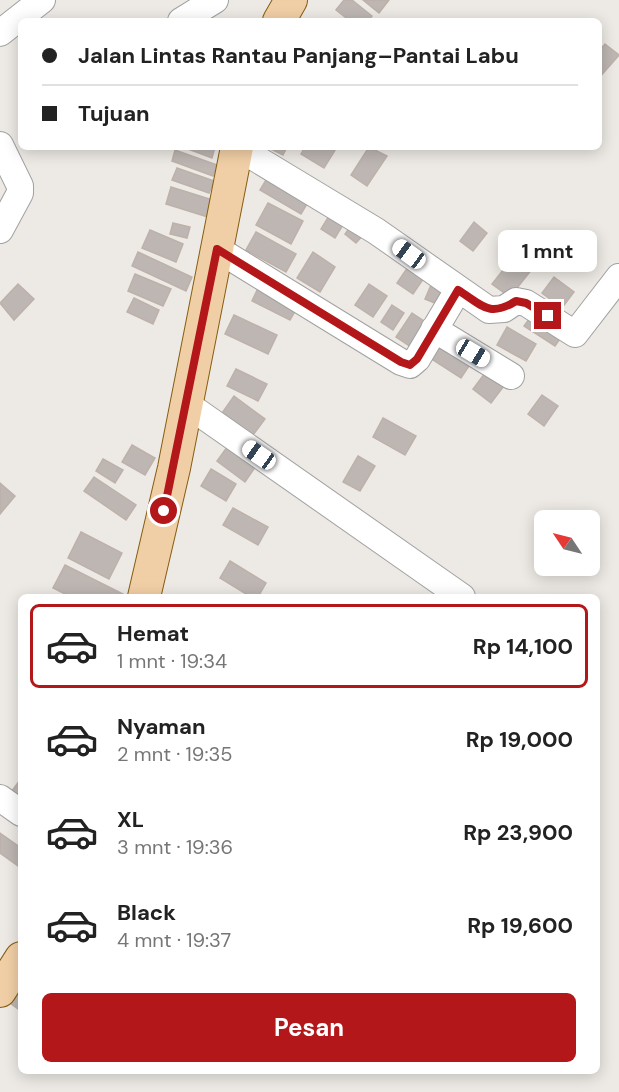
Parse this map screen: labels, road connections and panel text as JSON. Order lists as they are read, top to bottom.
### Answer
{
  "north": "top left",
  "page": {
    "banner": ["Jalan Lintas Rantau Panjang–Pantai Labu", "Tujuan"],
    "bubble": "1 mnt",
    "list": [
      {
        "name": "Hemat",
        "note": "1 mnt · 19:34",
        "value": "Rp 14,100"
      },
      {
        "name": "Nyaman",
        "note": "2 mnt · 19:35",
        "value": "Rp 19,000"
      },
      {
        "name": "XL",
        "note": "3 mnt · 19:36",
        "value": "Rp 23,900"
      },
      {
        "name": "Black",
        "note": "4 mnt · 19:37",
        "value": "Rp 19,600"
      }
    ],
    "buttons": "Pesan"
  }
}
